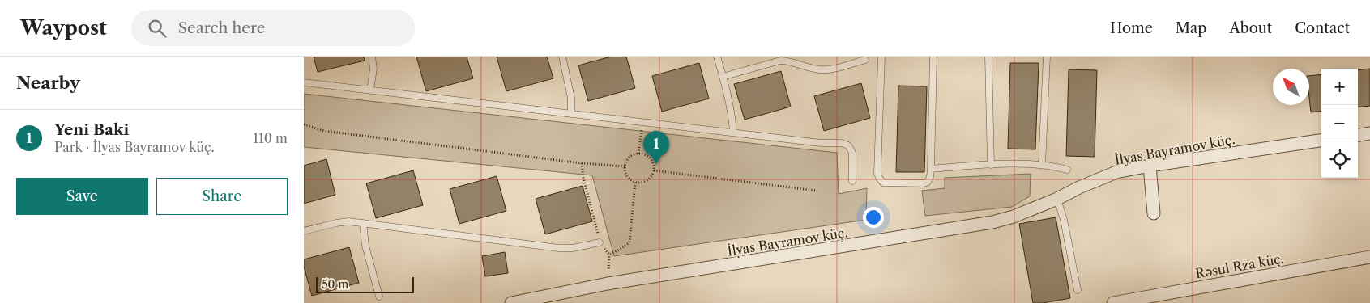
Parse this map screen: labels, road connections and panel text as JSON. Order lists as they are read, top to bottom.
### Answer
{
  "streets": {
    "street": ["İlyas Bayramov küç.", "Rəsul Rza küç."]
  },
  "scale_bar": "50 m",
  "north": "top left",
  "page": {
    "header": "Waypost",
    "search": "Search here",
    "nav": [
      "Home",
      "Map",
      "About",
      "Contact"
    ],
    "heading": "Nearby",
    "map_buttons": ["+", "−"],
    "list": [
      {
        "mark": "1",
        "name": "Yeni Baki",
        "note": "Park · İlyas Bayramov küç.",
        "value": "110 m"
      }
    ],
    "pins": "1",
    "buttons": ["Save", "Share"],
    "scale": "50 m"
  }
}
